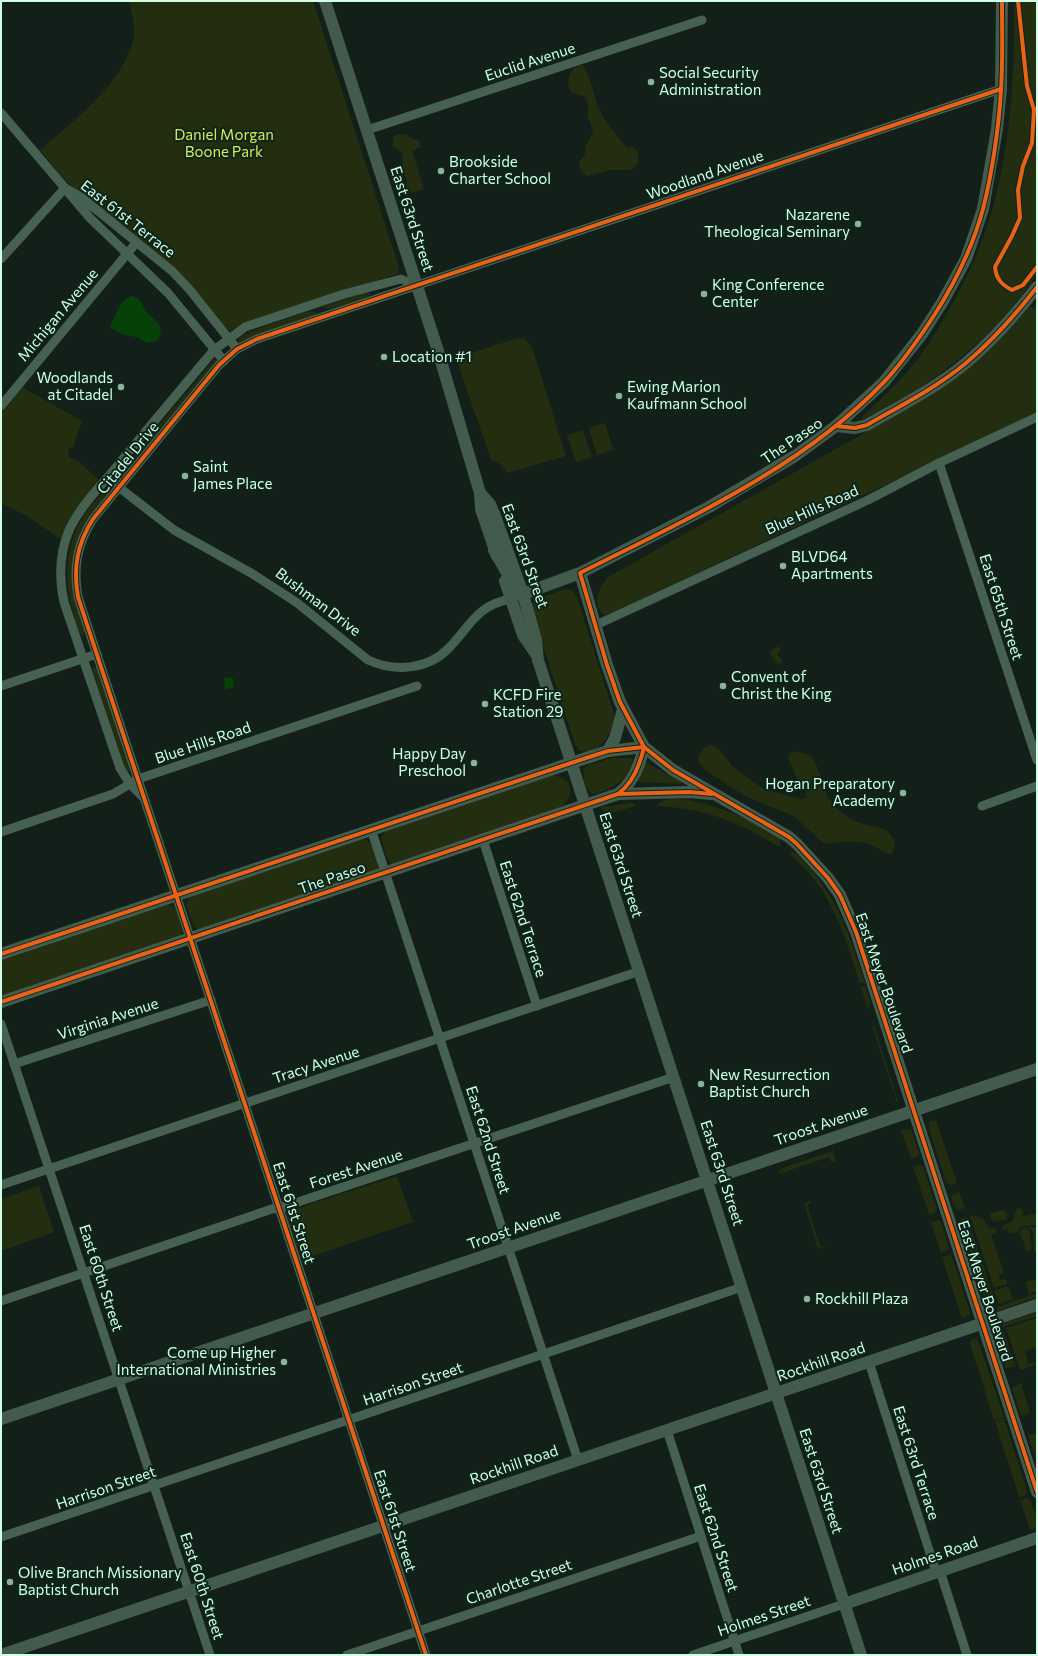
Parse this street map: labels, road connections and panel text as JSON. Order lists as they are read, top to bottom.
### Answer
{
  "streets": {
    "main road": [
      "East 63rd Street",
      "The Paseo",
      "East Meyer Boulevard",
      "Troost Avenue",
      "Rockhill Road",
      "Holmes Road"
    ],
    "street": [
      "Euclid Avenue",
      "Woodland Avenue",
      "East 61st Terrace",
      "Michigan Avenue",
      "Citadel Drive",
      "Blue Hills Road",
      "Bushman Drive",
      "East 65th Street",
      "East 62nd Terrace",
      "Virginia Avenue",
      "Tracy Avenue",
      "East 62nd Street",
      "Forest Avenue",
      "East 61st Street",
      "East 60th Street",
      "Harrison Street",
      "East 63rd Terrace",
      "Charlotte Street",
      "Holmes Street"
    ]
  },
  "crossings": [
    ["Euclid Avenue", "East 63rd Street"],
    ["Woodland Avenue", "East 63rd Street"],
    ["Woodland Avenue", "Citadel Drive"],
    ["East 61st Terrace", "Michigan Avenue"],
    ["East 61st Terrace", "Citadel Drive"],
    ["East 63rd Street", "The Paseo"],
    ["East 63rd Street", "Citadel Drive"],
    ["East 63rd Street", "Bushman Drive"],
    ["East 63rd Street", "Tracy Avenue"],
    ["East 63rd Street", "Troost Avenue"],
    ["East 63rd Street", "Forest Avenue"],
    ["East 63rd Street", "Rockhill Road"],
    ["East 63rd Street", "Harrison Street"],
    ["East 63rd Street", "Holmes Road"],
    ["East 63rd Street", "Holmes Street"],
    ["The Paseo", "East 62nd Terrace"],
    ["The Paseo", "East Meyer Boulevard"],
    ["The Paseo", "East 62nd Street"],
    ["The Paseo", "East 61st Street"],
    ["Citadel Drive", "Blue Hills Road"],
    ["Citadel Drive", "Bushman Drive"],
    ["Citadel Drive", "East 61st Street"],
    ["Blue Hills Road", "East 65th Street"],
    ["Blue Hills Road", "East Meyer Boulevard"],
    ["Blue Hills Road", "East 61st Street"],
    ["East 62nd Terrace", "Tracy Avenue"],
    ["East Meyer Boulevard", "Troost Avenue"],
    ["East Meyer Boulevard", "Rockhill Road"],
    ["Virginia Avenue", "East 61st Street"],
    ["Virginia Avenue", "East 60th Street"],
    ["Tracy Avenue", "East 62nd Street"],
    ["Tracy Avenue", "East 61st Street"],
    ["Tracy Avenue", "East 60th Street"],
    ["Troost Avenue", "East 62nd Street"],
    ["Troost Avenue", "East 61st Street"],
    ["Troost Avenue", "East 60th Street"],
    ["East 62nd Street", "Forest Avenue"],
    ["East 62nd Street", "Rockhill Road"],
    ["East 62nd Street", "Harrison Street"],
    ["East 62nd Street", "Charlotte Street"],
    ["East 62nd Street", "Holmes Street"],
    ["Forest Avenue", "East 61st Street"],
    ["Forest Avenue", "East 60th Street"],
    ["East 61st Street", "Rockhill Road"],
    ["East 61st Street", "Harrison Street"],
    ["East 61st Street", "Charlotte Street"],
    ["East 60th Street", "Rockhill Road"],
    ["East 60th Street", "Harrison Street"],
    ["Rockhill Road", "East 63rd Terrace"],
    ["East 63rd Terrace", "Holmes Road"],
    ["Holmes Road", "Holmes Street"]
  ],
  "parks": ["Daniel Morgan Boone Park"],
  "places": [
    "Social Security Administration",
    "Brookside Charter School",
    "Nazarene Theological Seminary",
    "King Conference Center",
    "Location #1",
    "Woodlands at Citadel",
    "Ewing Marion Kaufmann School",
    "Saint James Place",
    "BLVD64 Apartments",
    "Convent of Christ the King",
    "KCFD Fire Station 29",
    "Happy Day Preschool",
    "Hogan Preparatory Academy",
    "New Resurrection Baptist Church",
    "Rockhill Plaza",
    "Come up Higher International Ministries",
    "Olive Branch Missionary Baptist Church"
  ]
}
